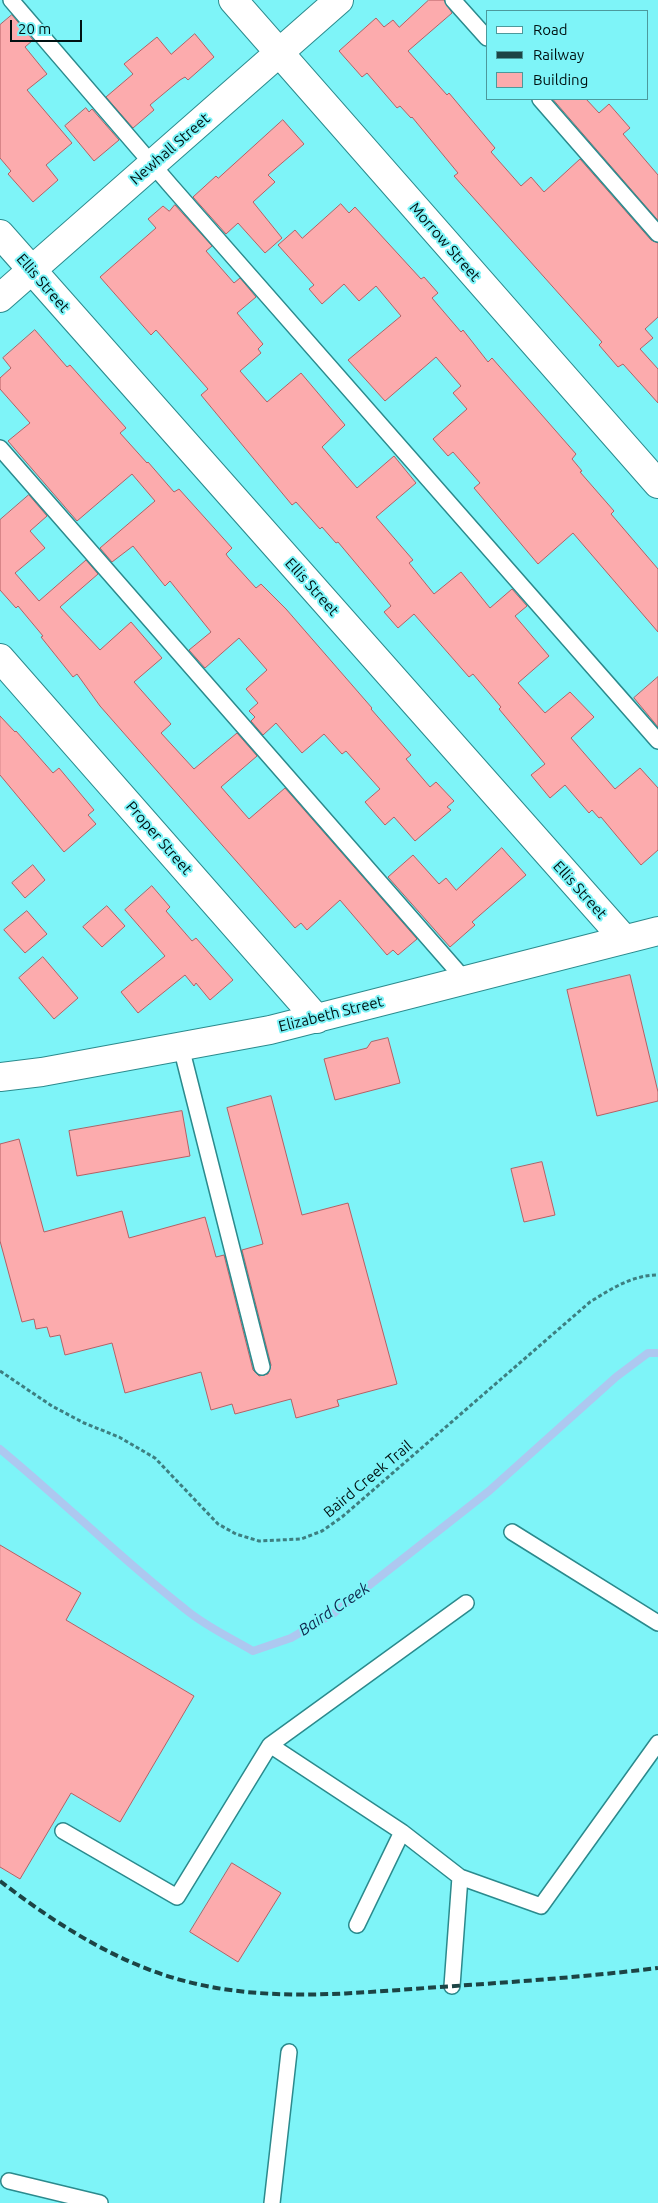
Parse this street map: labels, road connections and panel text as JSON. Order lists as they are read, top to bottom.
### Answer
{
  "streets": {
    "street": [
      "Newhall Street",
      "Morrow Street",
      "Ellis Street",
      "Proper Street",
      "Elizabeth Street"
    ],
    "path": ["Baird Creek Trail"]
  },
  "crossings": [
    ["Newhall Street", "Morrow Street"],
    ["Newhall Street", "Ellis Street"],
    ["Ellis Street", "Elizabeth Street"],
    ["Proper Street", "Elizabeth Street"]
  ],
  "water": ["Baird Creek"],
  "legend": ["Road", "Railway", "Building"],
  "scale_bar": "20 m"
}
